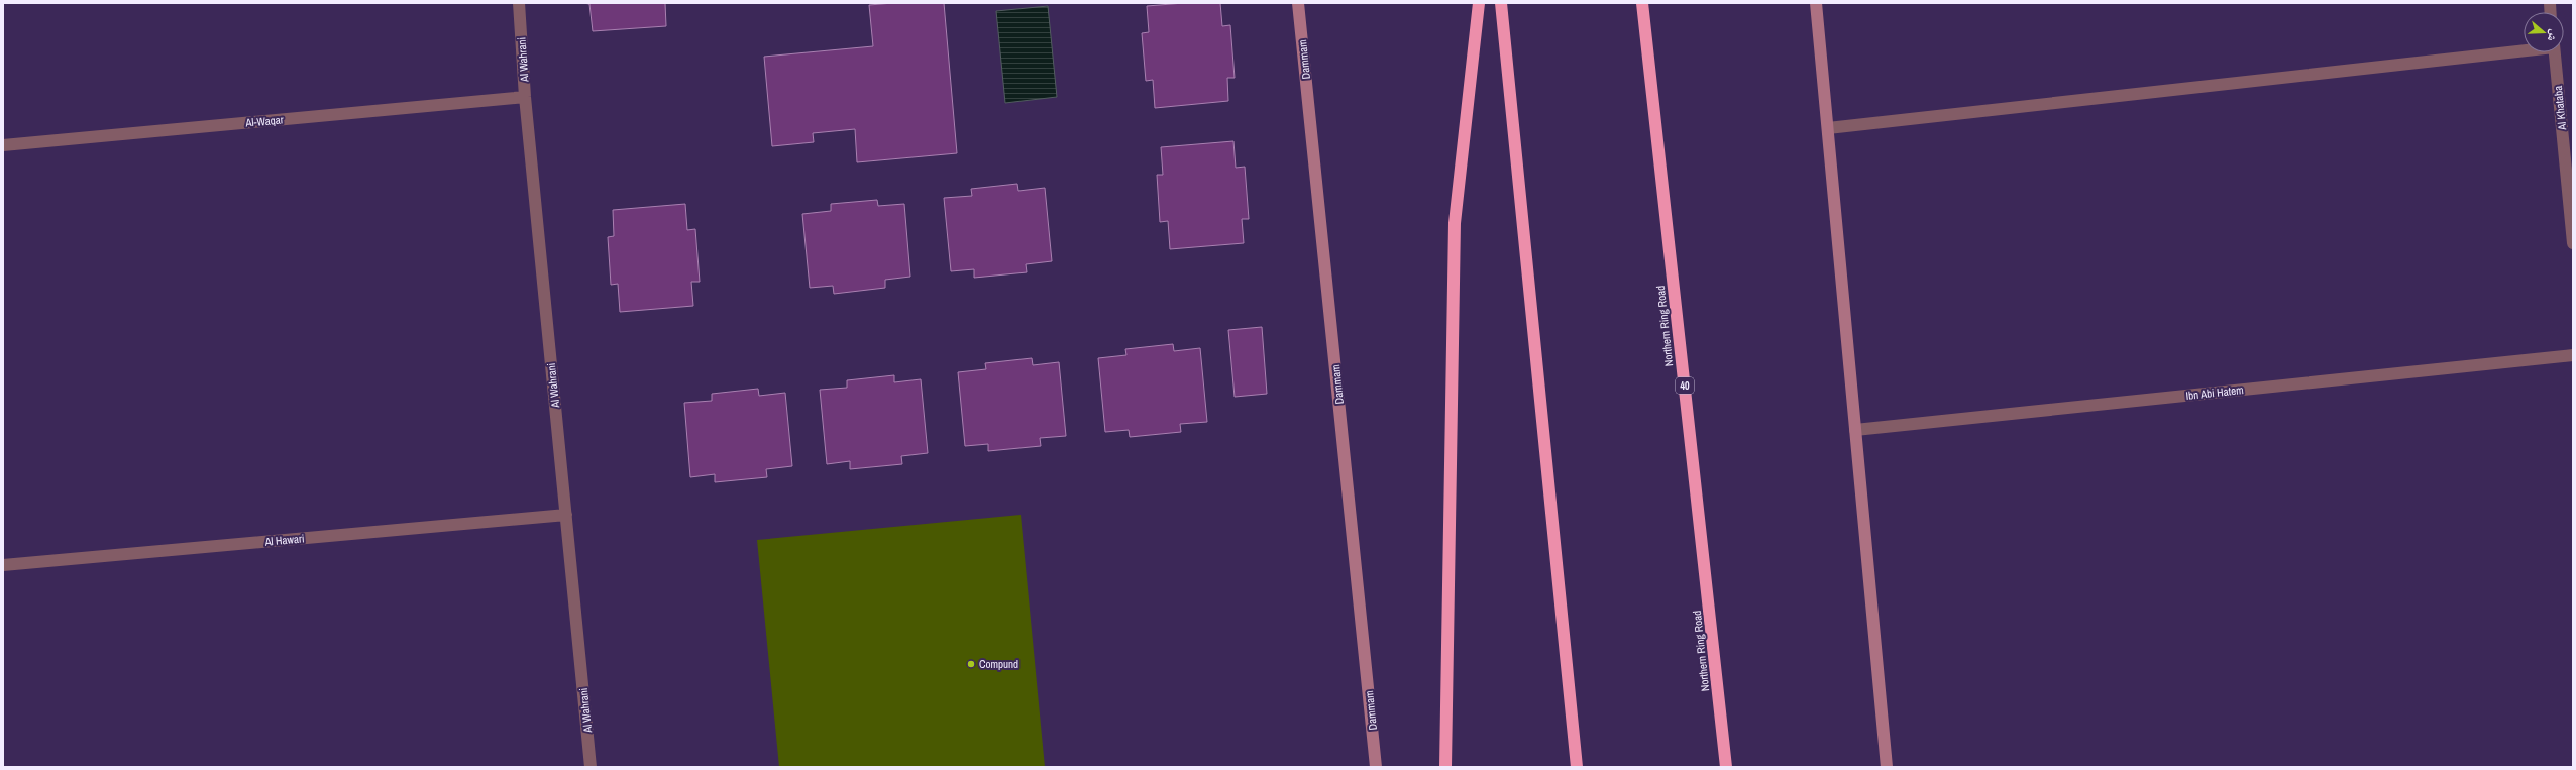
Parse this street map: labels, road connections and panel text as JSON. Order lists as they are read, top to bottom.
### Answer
{
  "streets": {
    "highway": ["Northern Ring Road", "40"],
    "street": [
      "Al Wahrani",
      "Dammam",
      "Al Khataba",
      "Al-Waqar",
      "Ibn Abi Hatem",
      "Al Hawari"
    ]
  },
  "crossings": [
    ["Al Wahrani", "Al-Waqar"],
    ["Al Wahrani", "Al Hawari"]
  ],
  "places": ["Compund"],
  "north": "right"
}
